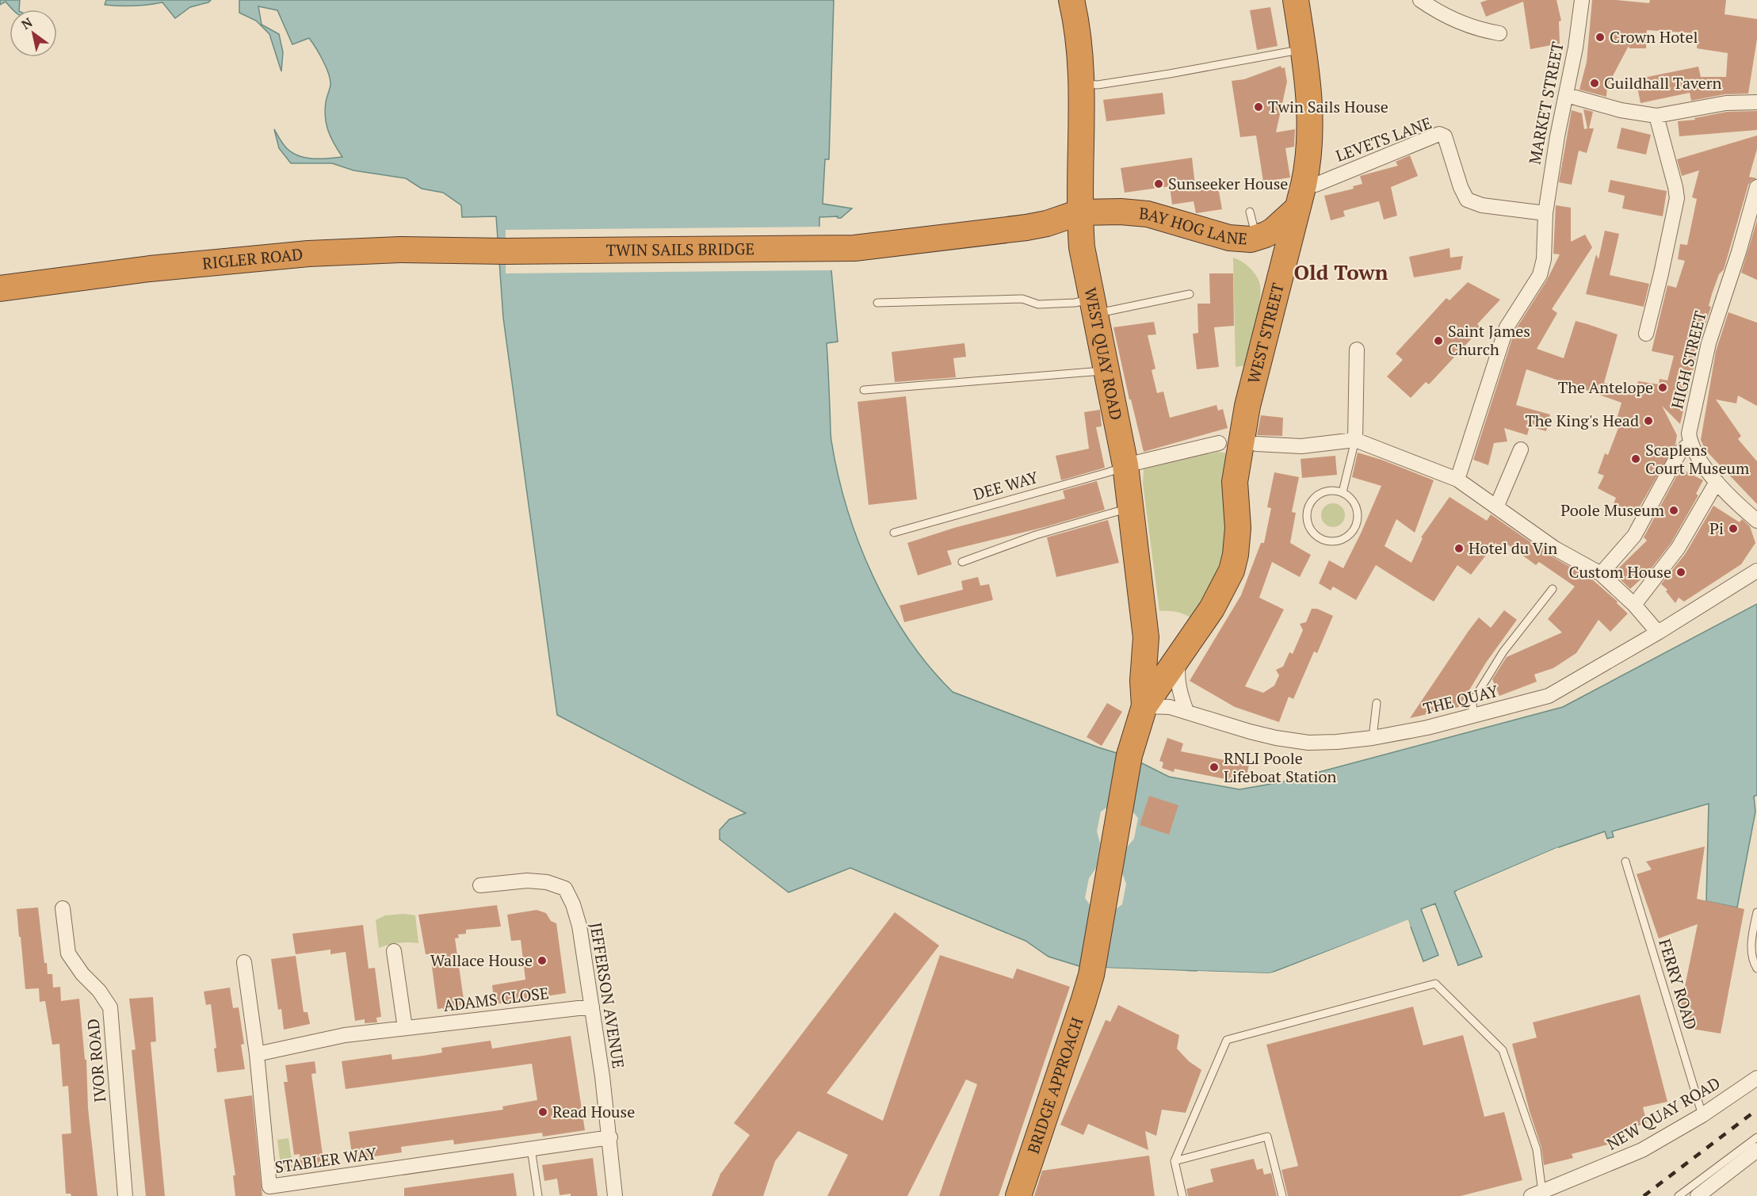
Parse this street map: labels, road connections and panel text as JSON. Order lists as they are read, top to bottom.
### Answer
{
  "streets": {
    "highway": [
      "BAY HOG LANE",
      "TWIN SAILS BRIDGE",
      "RIGLER ROAD",
      "WEST STREET",
      "WEST QUAY ROAD",
      "BRIDGE APPROACH"
    ],
    "street": [
      "MARKET STREET",
      "LEVETS LANE",
      "HIGH STREET",
      "THE QUAY",
      "JEFFERSON AVENUE",
      "ADAMS CLOSE",
      "IVOR ROAD",
      "NEW QUAY ROAD",
      "STABLER WAY"
    ],
    "lane": ["DEE WAY", "FERRY ROAD"]
  },
  "crossings": [
    ["MARKET STREET", "LEVETS LANE"],
    ["LEVETS LANE", "WEST STREET"],
    ["BAY HOG LANE", "TWIN SAILS BRIDGE"],
    ["BAY HOG LANE", "WEST STREET"],
    ["BAY HOG LANE", "WEST QUAY ROAD"],
    ["TWIN SAILS BRIDGE", "RIGLER ROAD"],
    ["WEST STREET", "WEST QUAY ROAD"],
    ["WEST STREET", "THE QUAY"],
    ["WEST STREET", "BRIDGE APPROACH"],
    ["WEST QUAY ROAD", "DEE WAY"],
    ["WEST QUAY ROAD", "THE QUAY"],
    ["WEST QUAY ROAD", "BRIDGE APPROACH"],
    ["THE QUAY", "BRIDGE APPROACH"],
    ["FERRY ROAD", "NEW QUAY ROAD"],
    ["JEFFERSON AVENUE", "ADAMS CLOSE"],
    ["JEFFERSON AVENUE", "STABLER WAY"],
    ["ADAMS CLOSE", "STABLER WAY"]
  ],
  "districts": ["Old Town"],
  "places": [
    "Crown Hotel",
    "Guildhall Tavern",
    "Twin Sails House",
    "Sunseeker House",
    "Saint James Church",
    "The Antelope",
    "The King's Head",
    "Scaplens Court Museum",
    "Poole Museum",
    "Pi",
    "Hotel du Vin",
    "Custom House",
    "RNLI Poole Lifeboat Station",
    "Wallace House",
    "Read House"
  ],
  "north": "top left"
}
